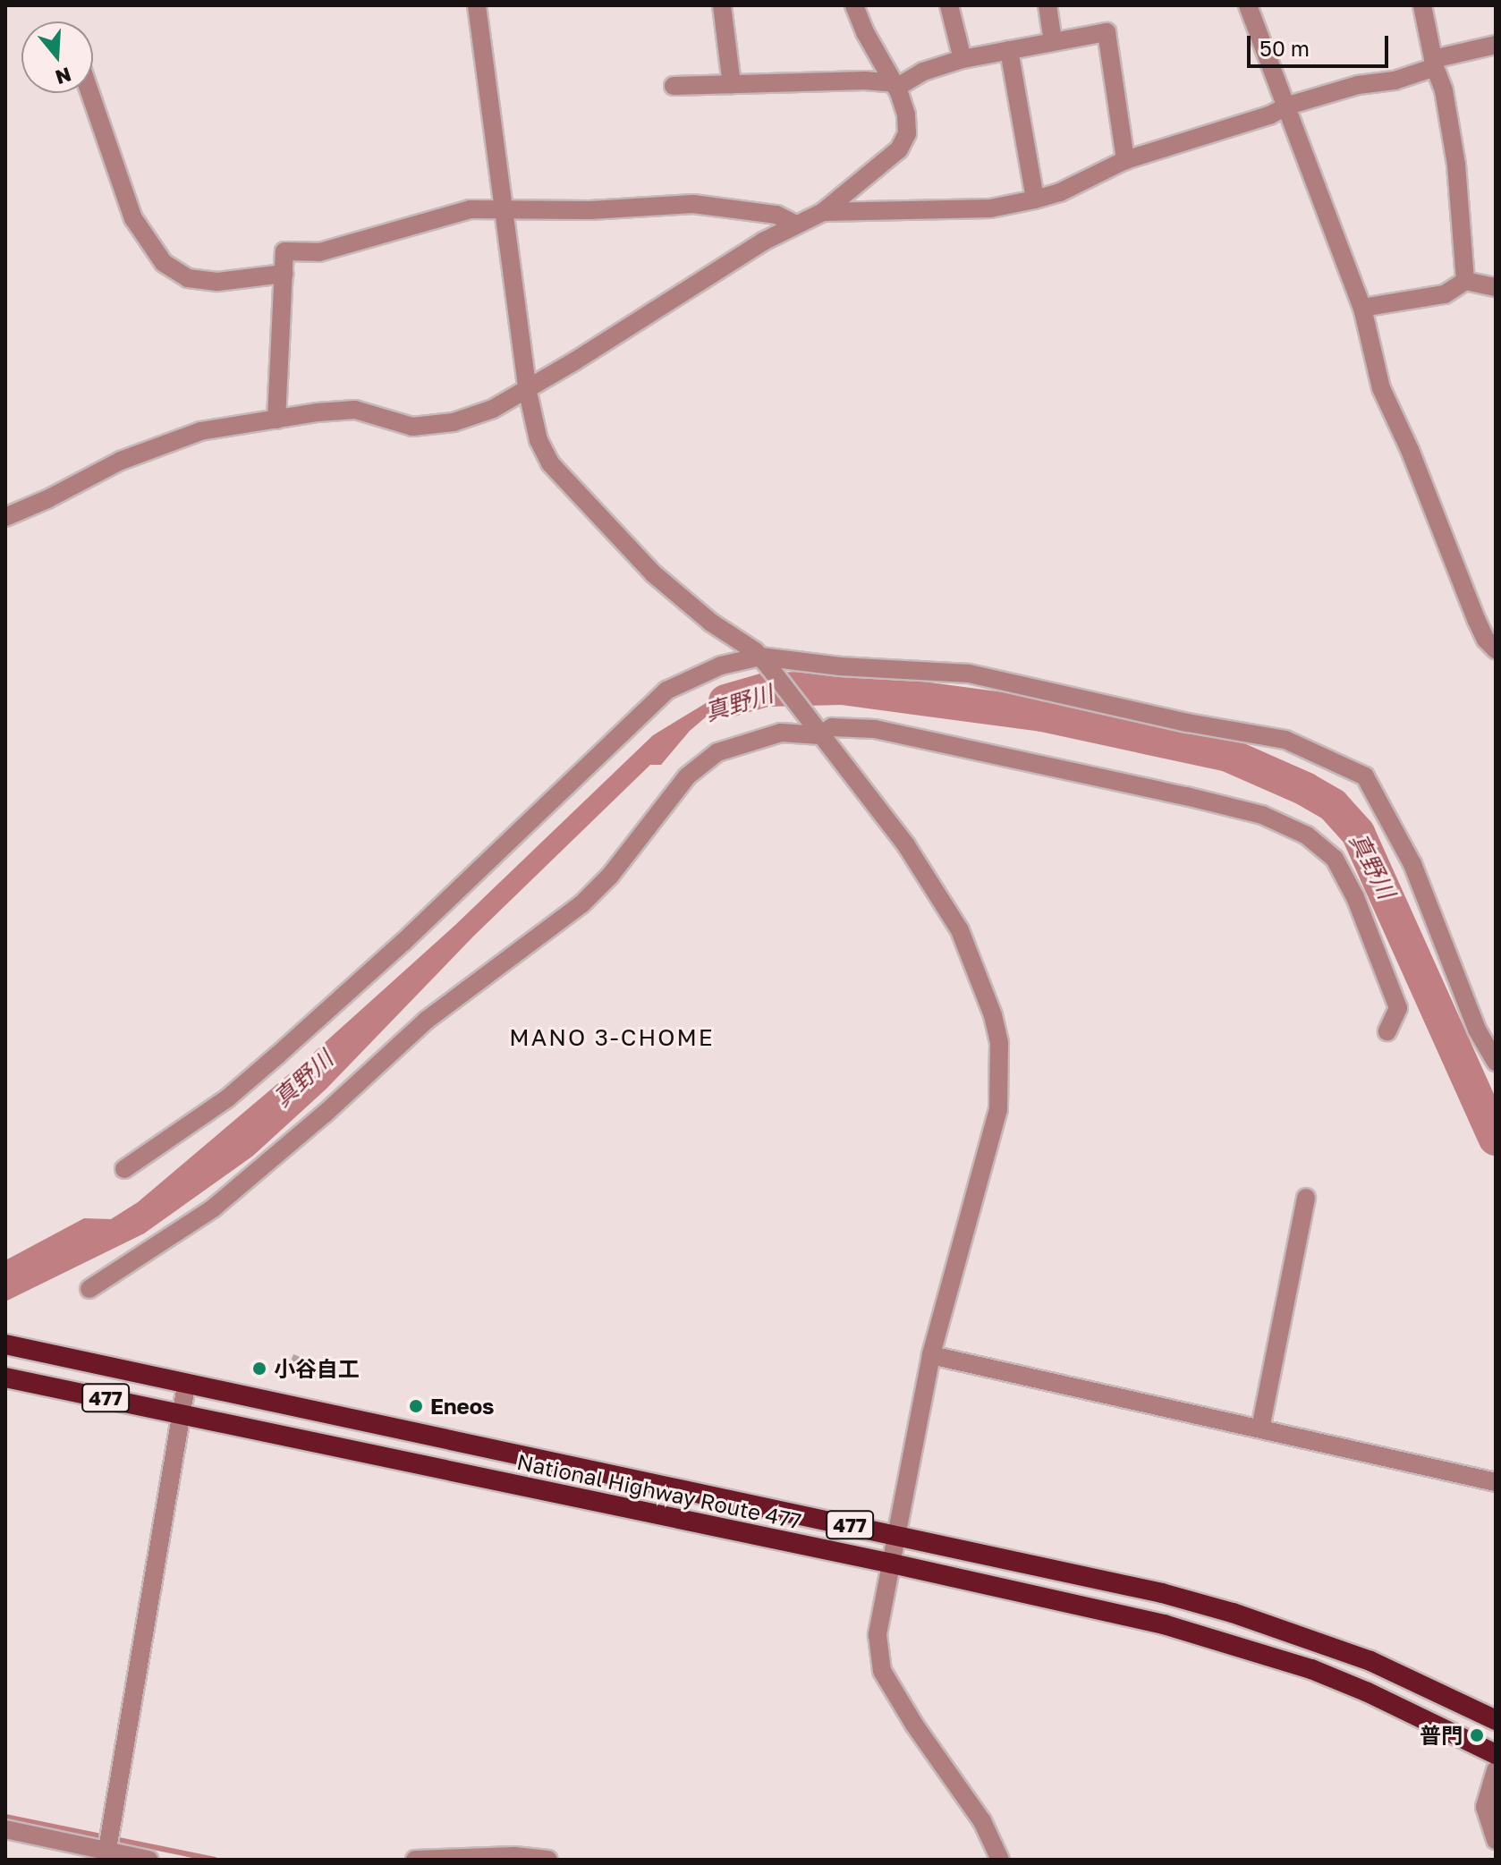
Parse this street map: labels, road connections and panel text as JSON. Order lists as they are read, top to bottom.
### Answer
{
  "streets": {
    "highway": ["477", "National Highway Route 477"]
  },
  "districts": ["MANO 3-CHOME"],
  "water": ["真野川"],
  "places": ["小谷自工", "Eneos", "普門"],
  "scale_bar": "50 m",
  "north": "bottom"
}
